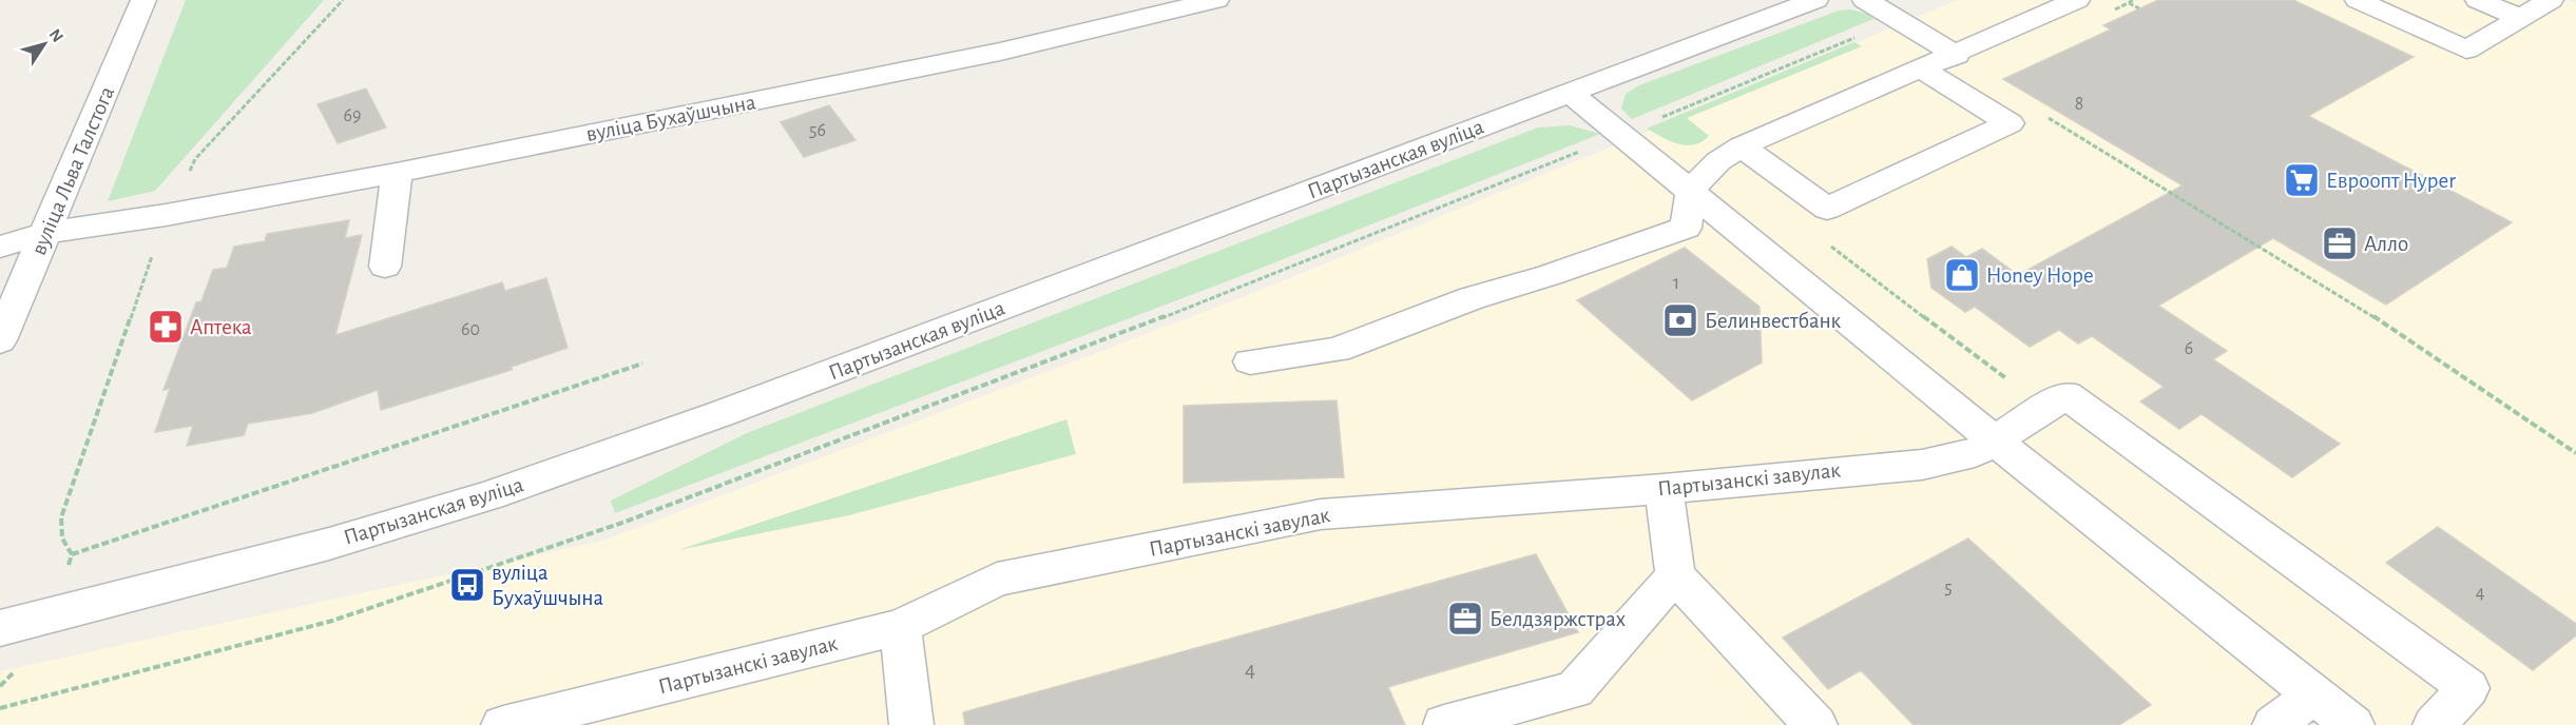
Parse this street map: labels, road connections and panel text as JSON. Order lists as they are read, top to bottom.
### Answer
{
  "streets": {
    "street": [
      "вуліца Бухаўшчына",
      "Партызанская вуліца",
      "вуліца Льва Талстога",
      "Партызанскі завулак"
    ]
  },
  "crossings": [
    ["вуліца Бухаўшчына", "вуліца Льва Талстога"]
  ],
  "places": {
    "supermarket": ["Евроопт Hyper"],
    "office": ["Алло", "Белдзяржстрах"],
    "shop": ["Honey Hope"],
    "bank": ["Белинвестбанк"],
    "pharmacy": ["Аптека"],
    "bus stop": ["вуліца Бухаўшчына"]
  },
  "house_numbers": [
    "8",
    "69",
    "56",
    "1",
    "60",
    "6",
    "5",
    "4",
    "4"
  ],
  "north": "top right"
}
